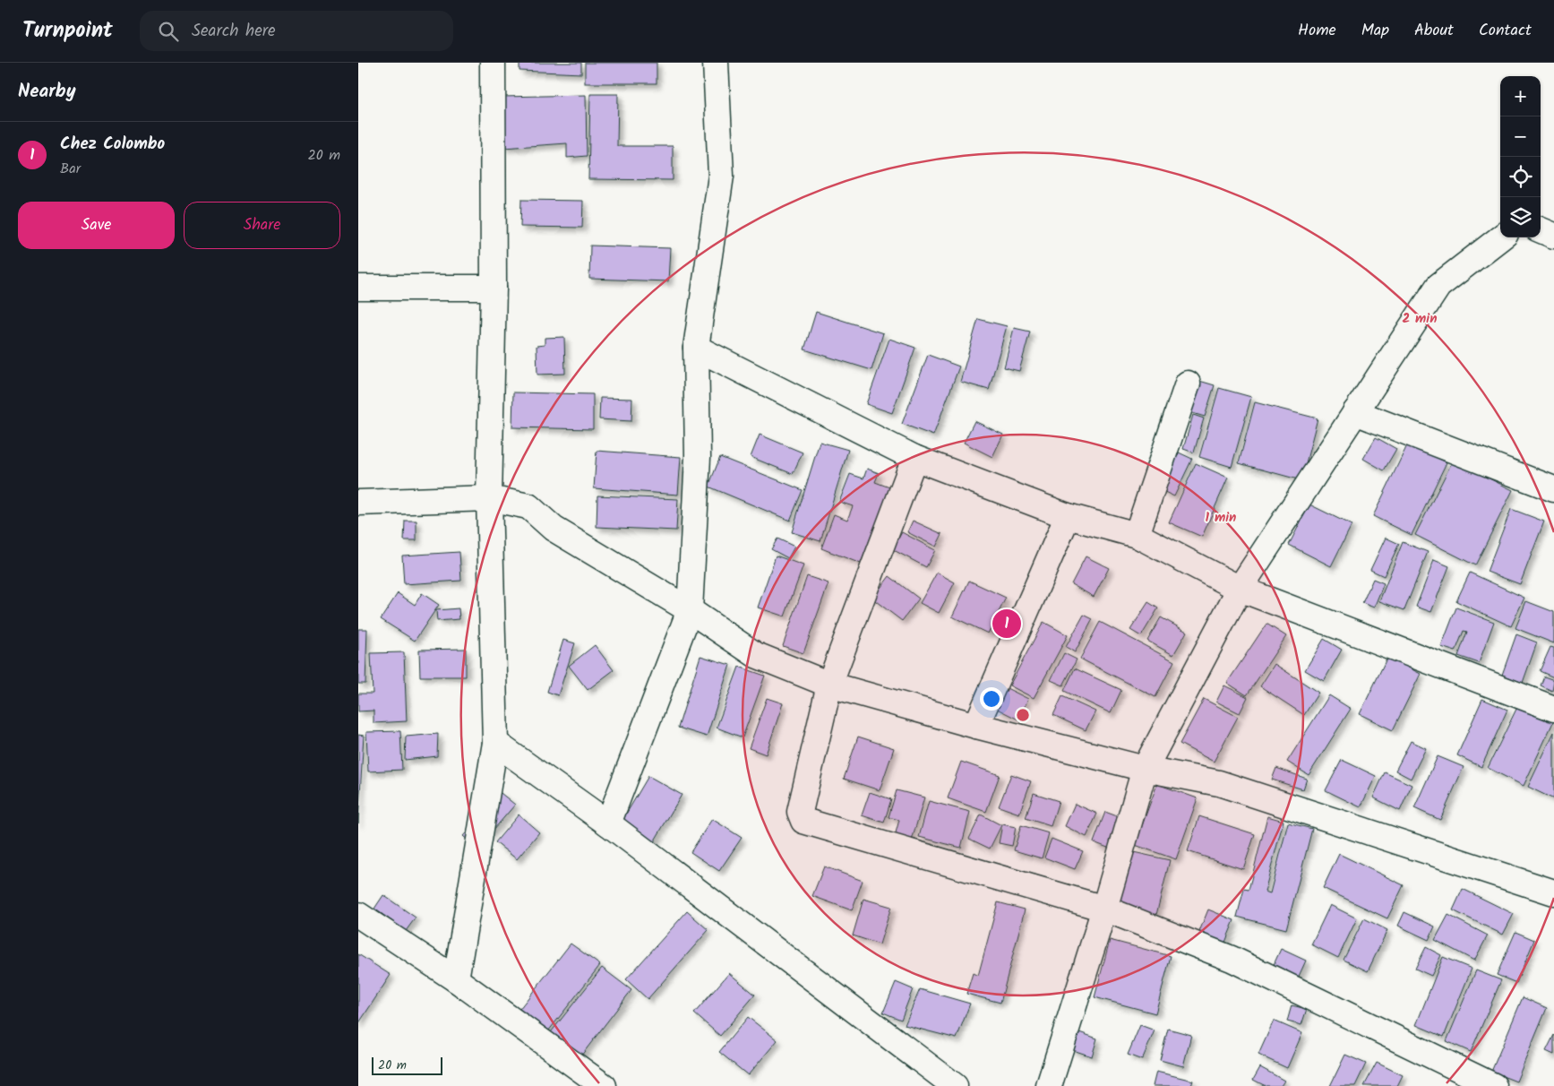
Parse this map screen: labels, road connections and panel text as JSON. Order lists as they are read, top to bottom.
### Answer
{
  "scale_bar": "20 m",
  "page": {
    "header": "Turnpoint",
    "search": "Search here",
    "nav": [
      "Home",
      "Map",
      "About",
      "Contact"
    ],
    "heading": "Nearby",
    "map_buttons": ["+", "−"],
    "list": [
      {
        "mark": "1",
        "name": "Chez Colombo",
        "note": "Bar",
        "value": "20 m"
      }
    ],
    "buttons": ["Save", "Share"],
    "pins": "1",
    "scale": "20 m"
  },
  "rings": ["2 min", "1 min"]
}
